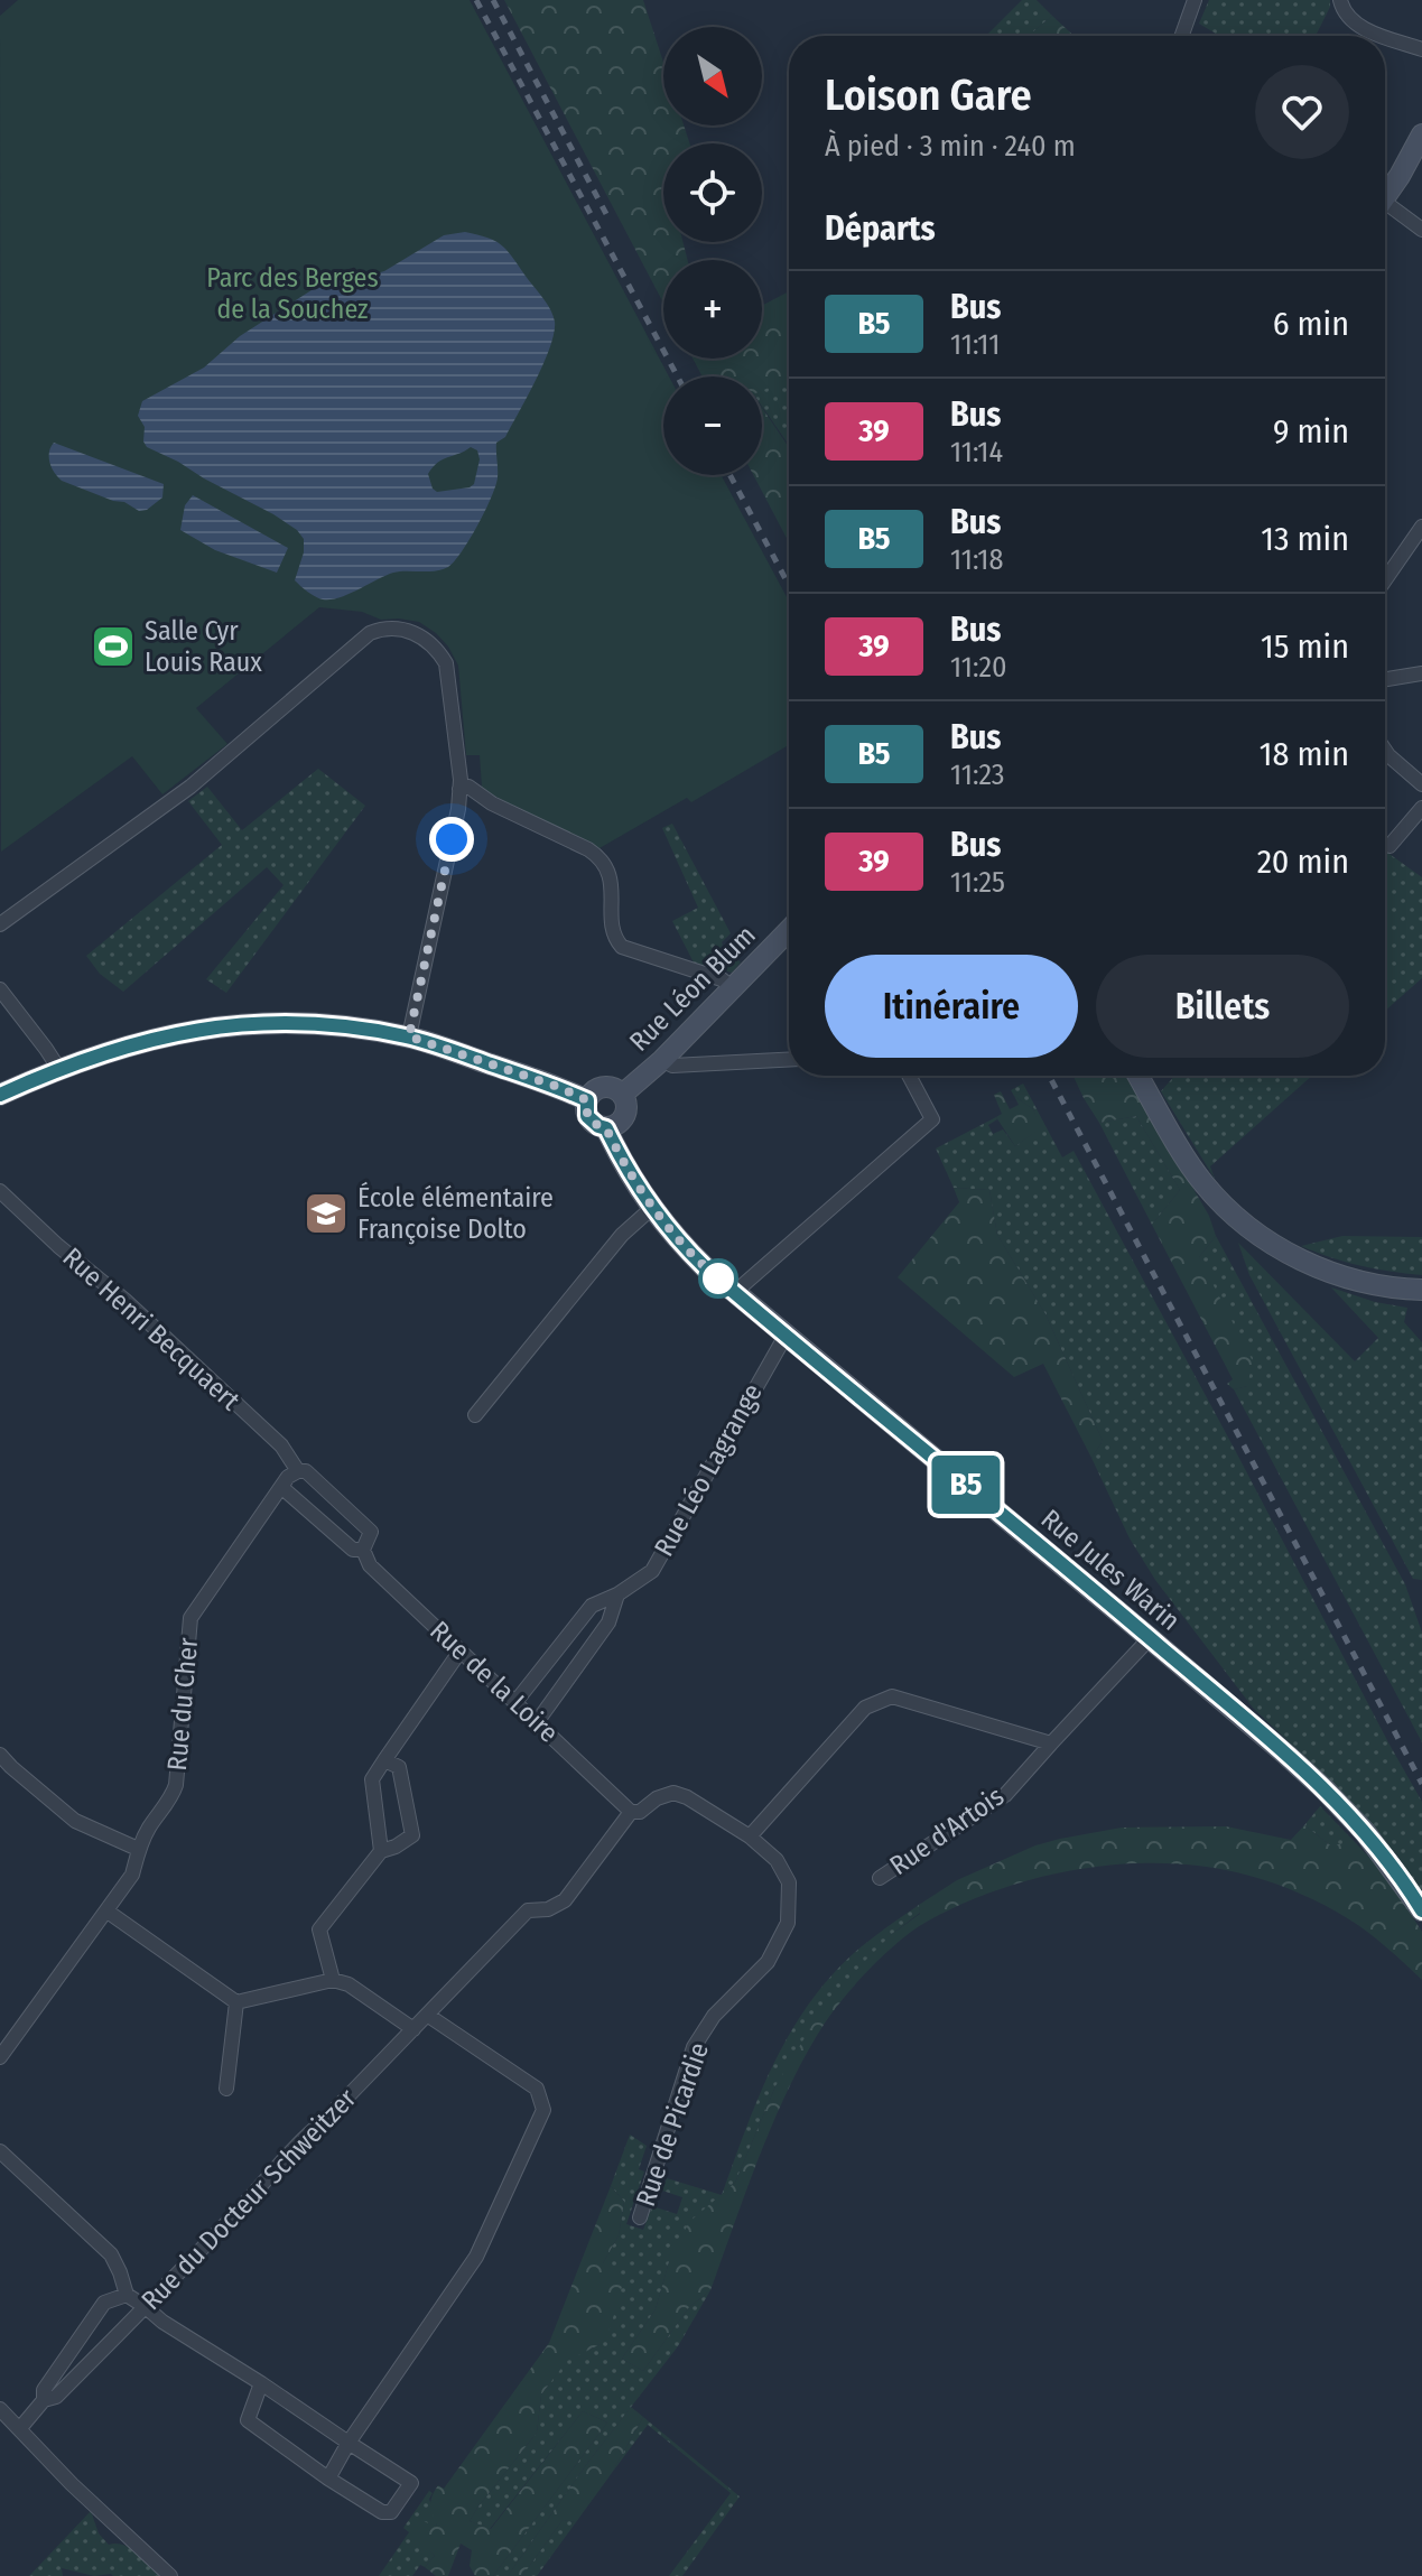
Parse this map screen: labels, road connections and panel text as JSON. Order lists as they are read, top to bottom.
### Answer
{
  "streets": {
    "street": [
      "Rue Léon Blum",
      "Rue Henri Becquaert",
      "Rue Léo Lagrange",
      "Rue Jules Warin",
      "Rue de la Loire",
      "Rue du Cher",
      "Rue d'Artois",
      "Rue de Picardie",
      "Rue du Docteur Schweitzer"
    ]
  },
  "crossings": [
    ["Rue Léon Blum", "Rue Jules Warin"],
    ["Rue Henri Becquaert", "Rue de la Loire"],
    ["Rue Léo Lagrange", "Rue Jules Warin"],
    ["Rue Léo Lagrange", "Rue de la Loire"],
    ["Rue Jules Warin", "Rue d'Artois"],
    ["Rue de la Loire", "Rue du Cher"],
    ["Rue de la Loire", "Rue de Picardie"],
    ["Rue de la Loire", "Rue du Docteur Schweitzer"],
    ["Rue de Picardie", "Rue du Docteur Schweitzer"]
  ],
  "parks": ["Parc des Berges de la Souchez"],
  "places": {
    "sports": ["Salle Cyr Louis Raux"],
    "school or university": ["École élémentaire Françoise Dolto"]
  },
  "lines": ["bus line B5"],
  "north": "bottom right",
  "page": {
    "on_map": "B5",
    "map_buttons": ["+", "−"],
    "heading": [
      ["Loison Gare", "À pied · 3 min · 240 m"],
      "Départs"
    ],
    "list": [
      {
        "mark": "B5",
        "name": "Bus",
        "note": "11:11",
        "value": "6 min"
      },
      {
        "mark": "39",
        "name": "Bus",
        "note": "11:14",
        "value": "9 min"
      },
      {
        "mark": "B5",
        "name": "Bus",
        "note": "11:18",
        "value": "13 min"
      },
      {
        "mark": "39",
        "name": "Bus",
        "note": "11:20",
        "value": "15 min"
      },
      {
        "mark": "B5",
        "name": "Bus",
        "note": "11:23",
        "value": "18 min"
      },
      {
        "mark": "39",
        "name": "Bus",
        "note": "11:25",
        "value": "20 min"
      }
    ],
    "buttons": ["Itinéraire", "Billets"]
  }
}
